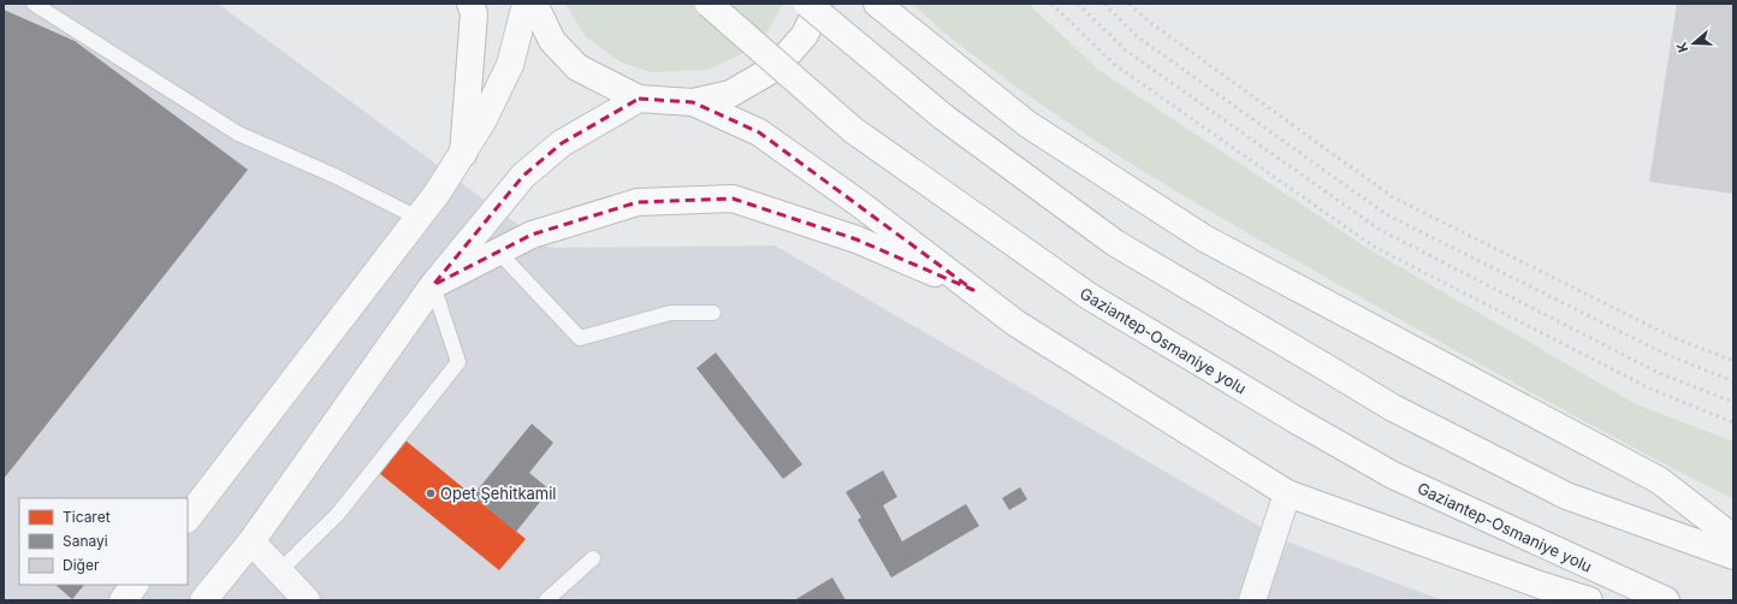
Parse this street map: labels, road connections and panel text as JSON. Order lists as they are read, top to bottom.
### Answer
{
  "streets": {
    "main road": ["Gaziantep-Osmaniye yolu"]
  },
  "places": ["Opet Şehitkamil"],
  "legend": ["Ticaret", "Sanayi", "Diğer"],
  "north": "left"
}
